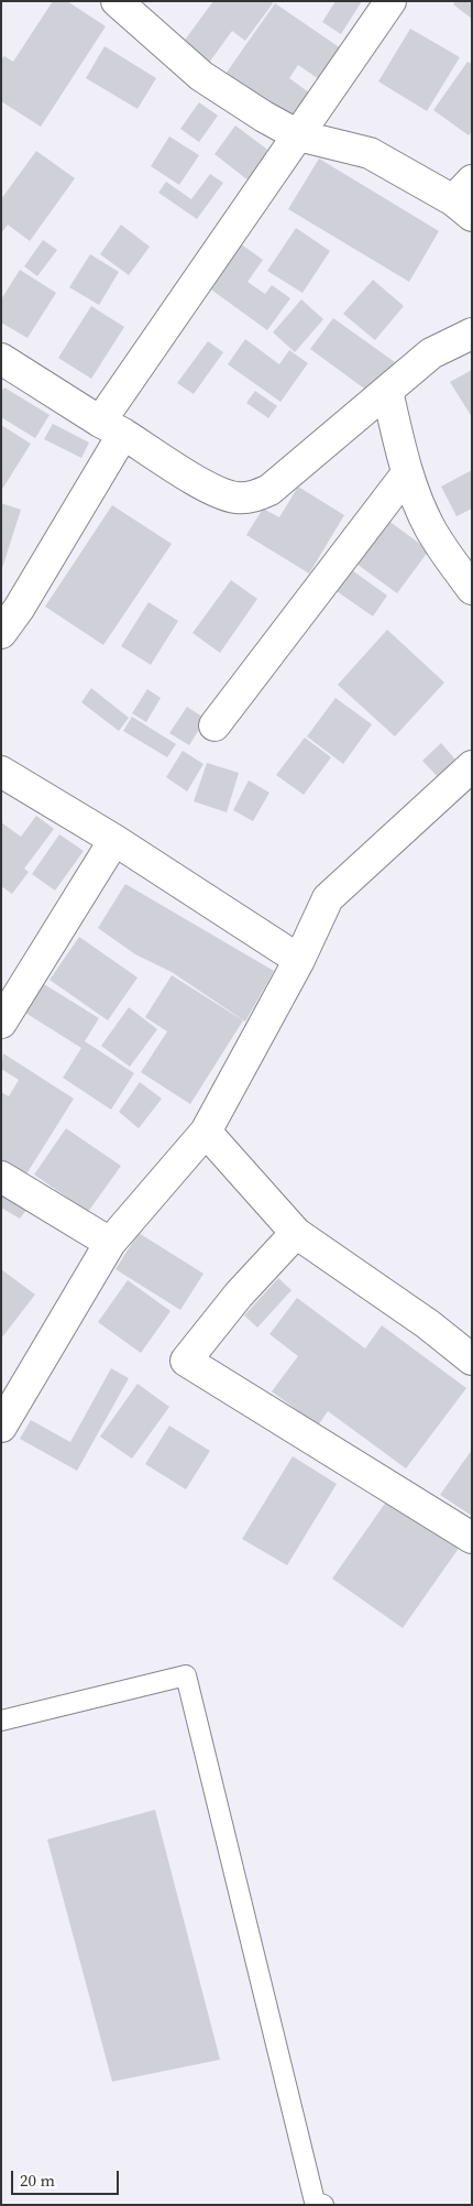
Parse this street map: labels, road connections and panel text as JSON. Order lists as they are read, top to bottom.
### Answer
{
  "scale_bar": "20 m"
}
